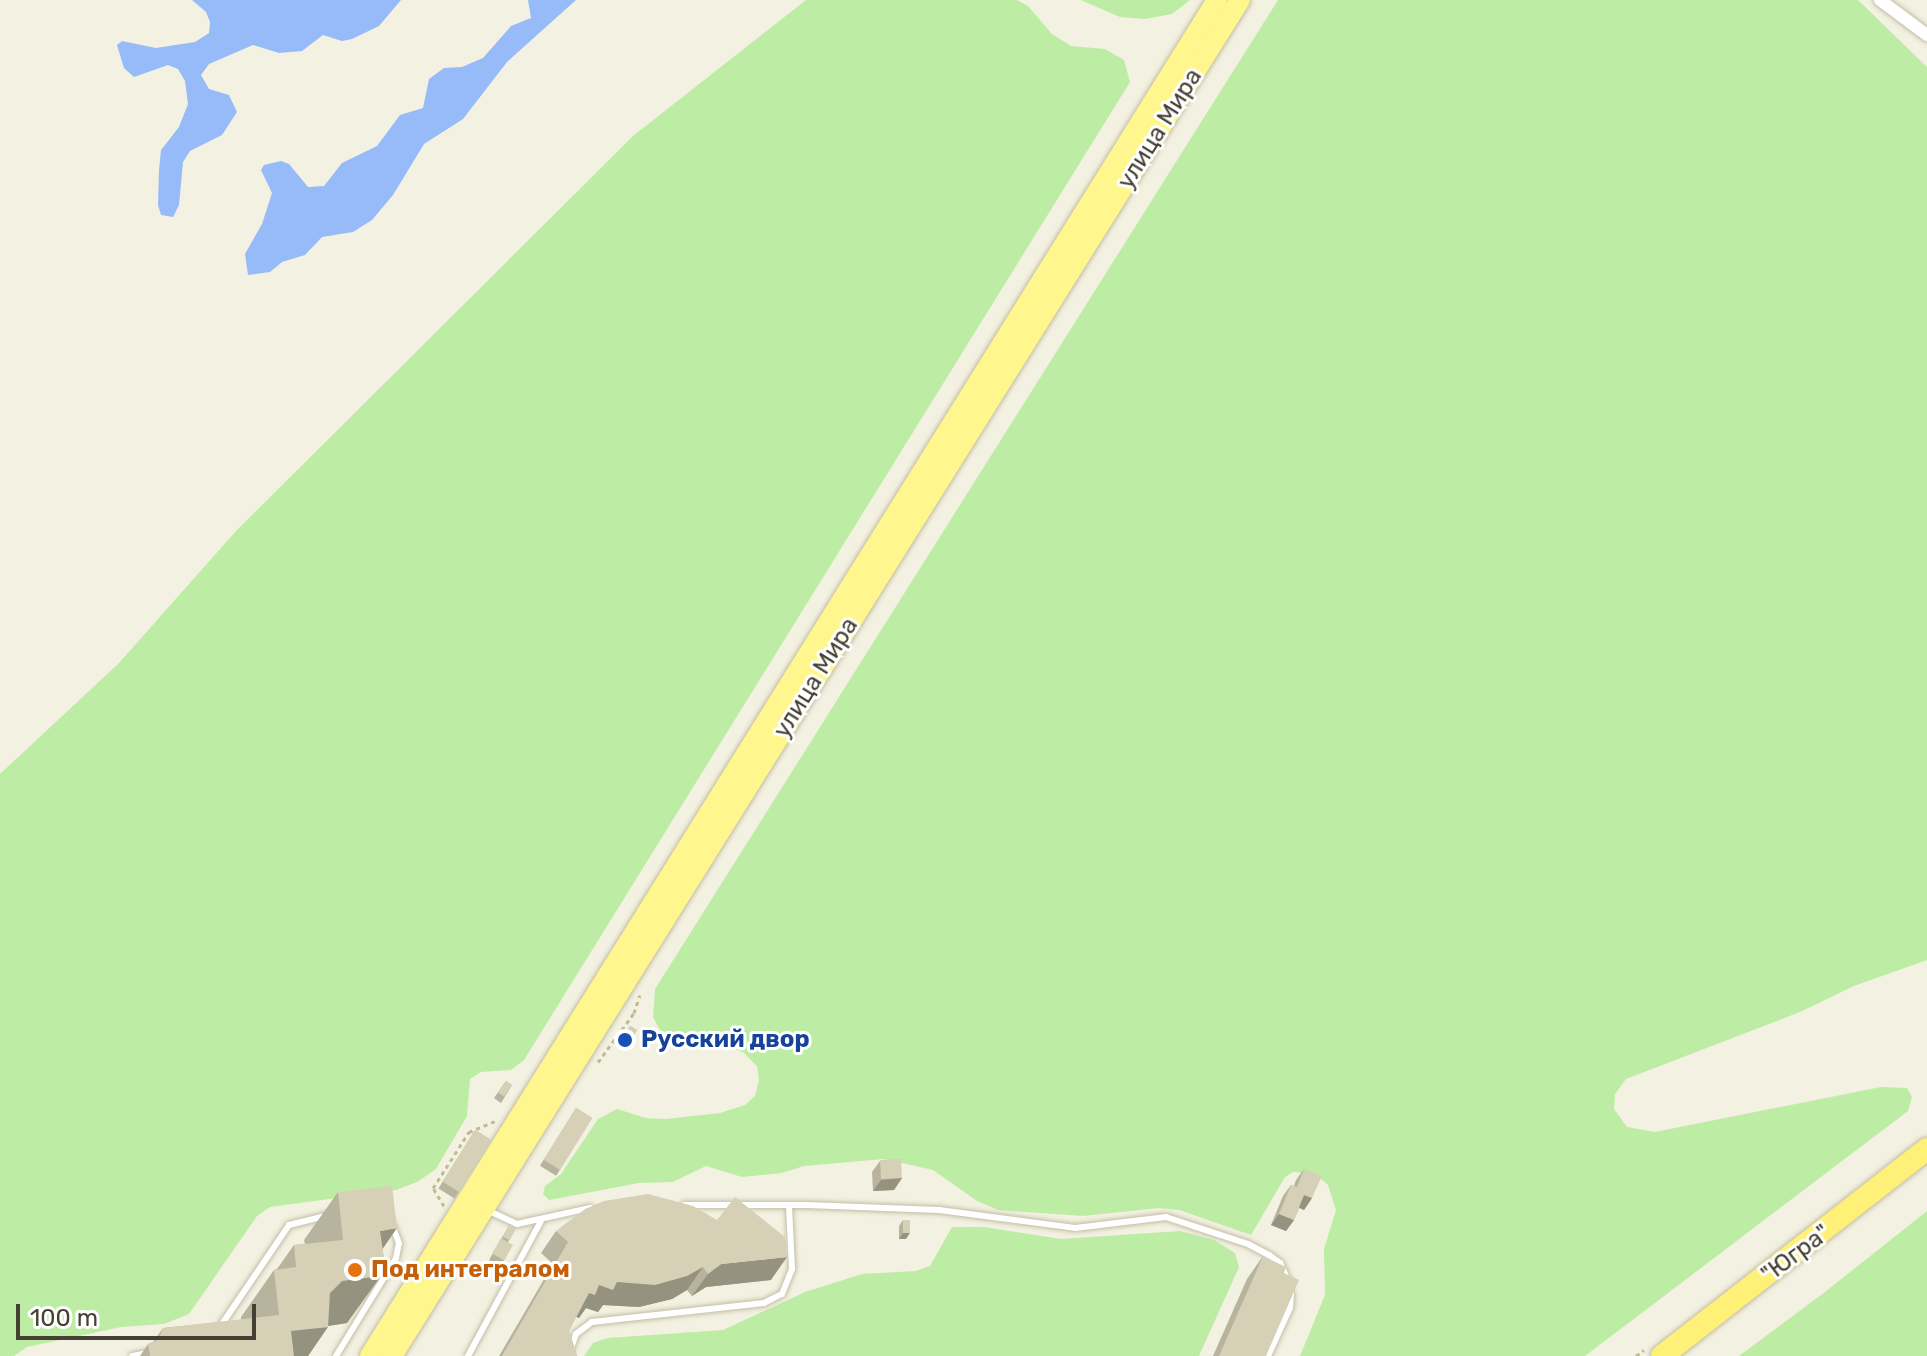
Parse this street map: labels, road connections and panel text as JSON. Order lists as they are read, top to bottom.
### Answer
{
  "streets": {
    "highway": ["\"Югра\""],
    "main road": ["улица Мира"]
  },
  "places": ["Русский двор", "Под интегралом"],
  "scale_bar": "100 m"
}
